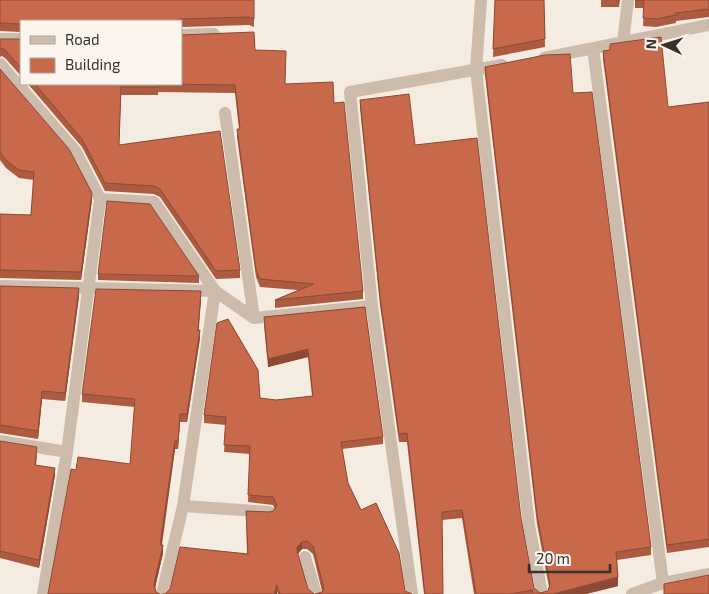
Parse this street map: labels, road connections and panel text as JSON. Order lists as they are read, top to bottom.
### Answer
{
  "legend": ["Road", "Building"],
  "scale_bar": "20 m",
  "north": "left"
}
